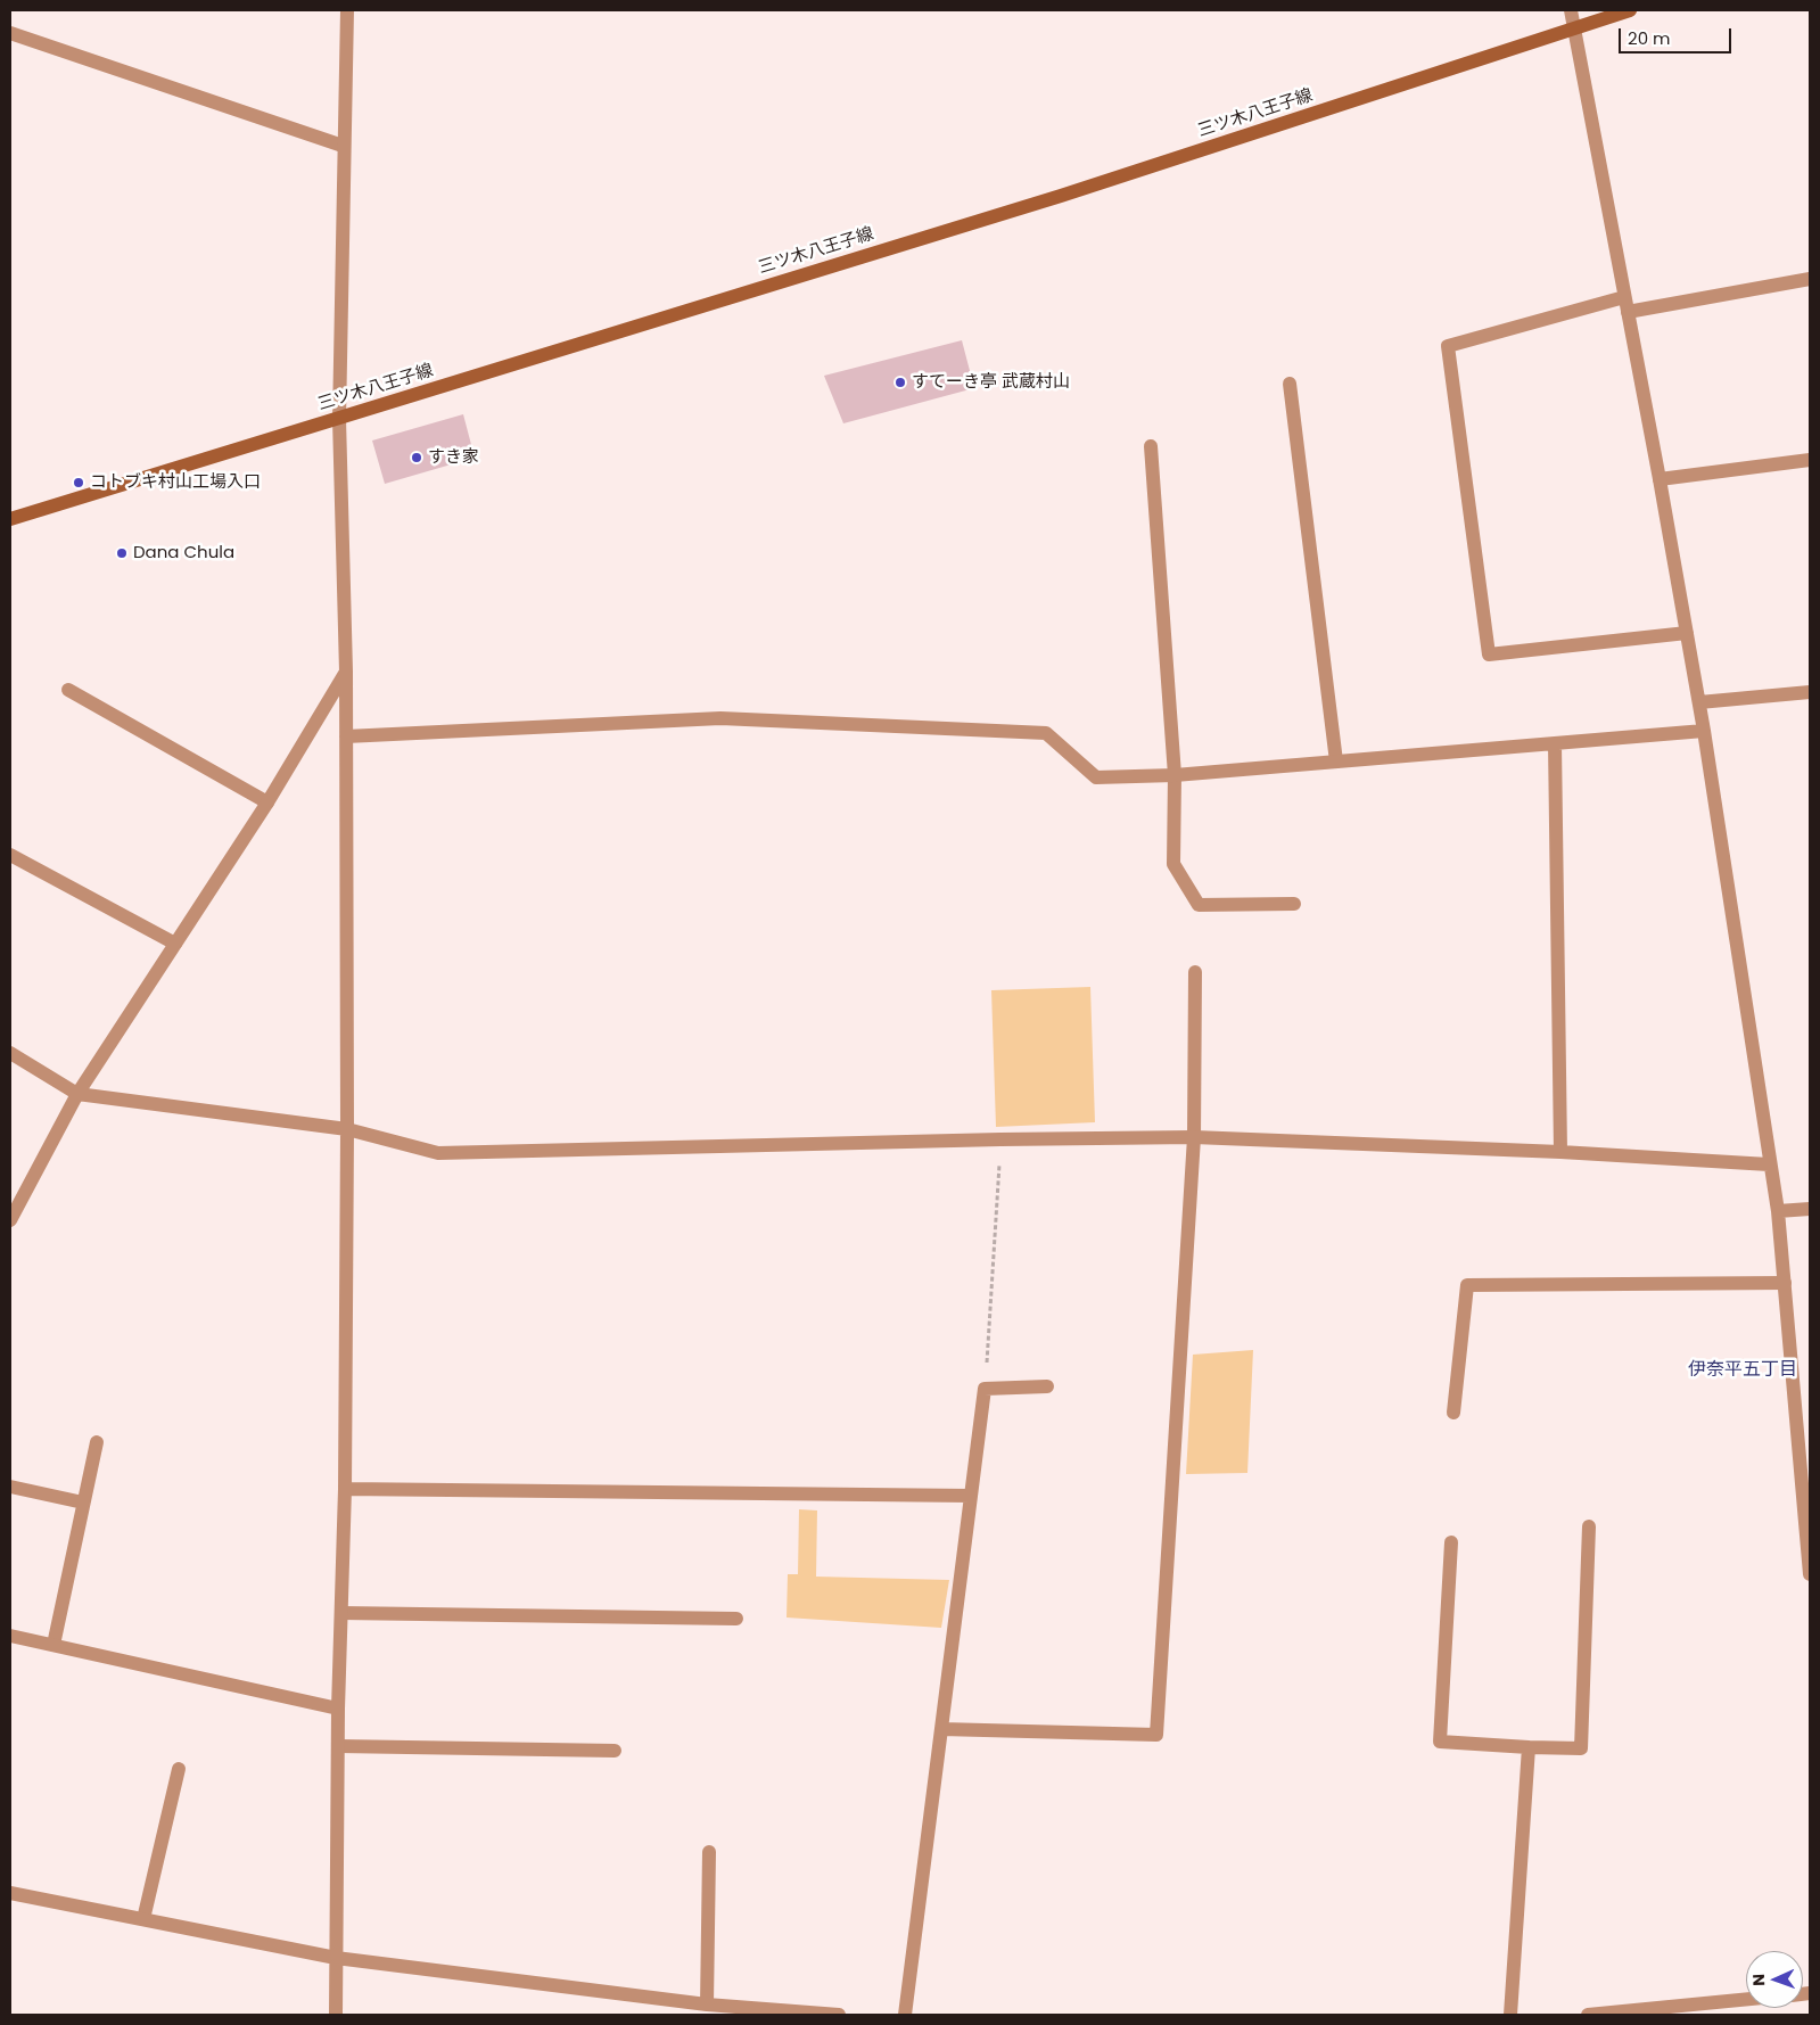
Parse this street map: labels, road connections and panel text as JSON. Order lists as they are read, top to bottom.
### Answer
{
  "streets": {
    "main road": ["三ツ木八王子線"]
  },
  "districts": ["伊奈平五丁目"],
  "places": [
    "すてーき亭 武蔵村山",
    "すき家",
    "コトブキ村山工場入口",
    "Dana Chula"
  ],
  "scale_bar": "20 m",
  "north": "left"
}
